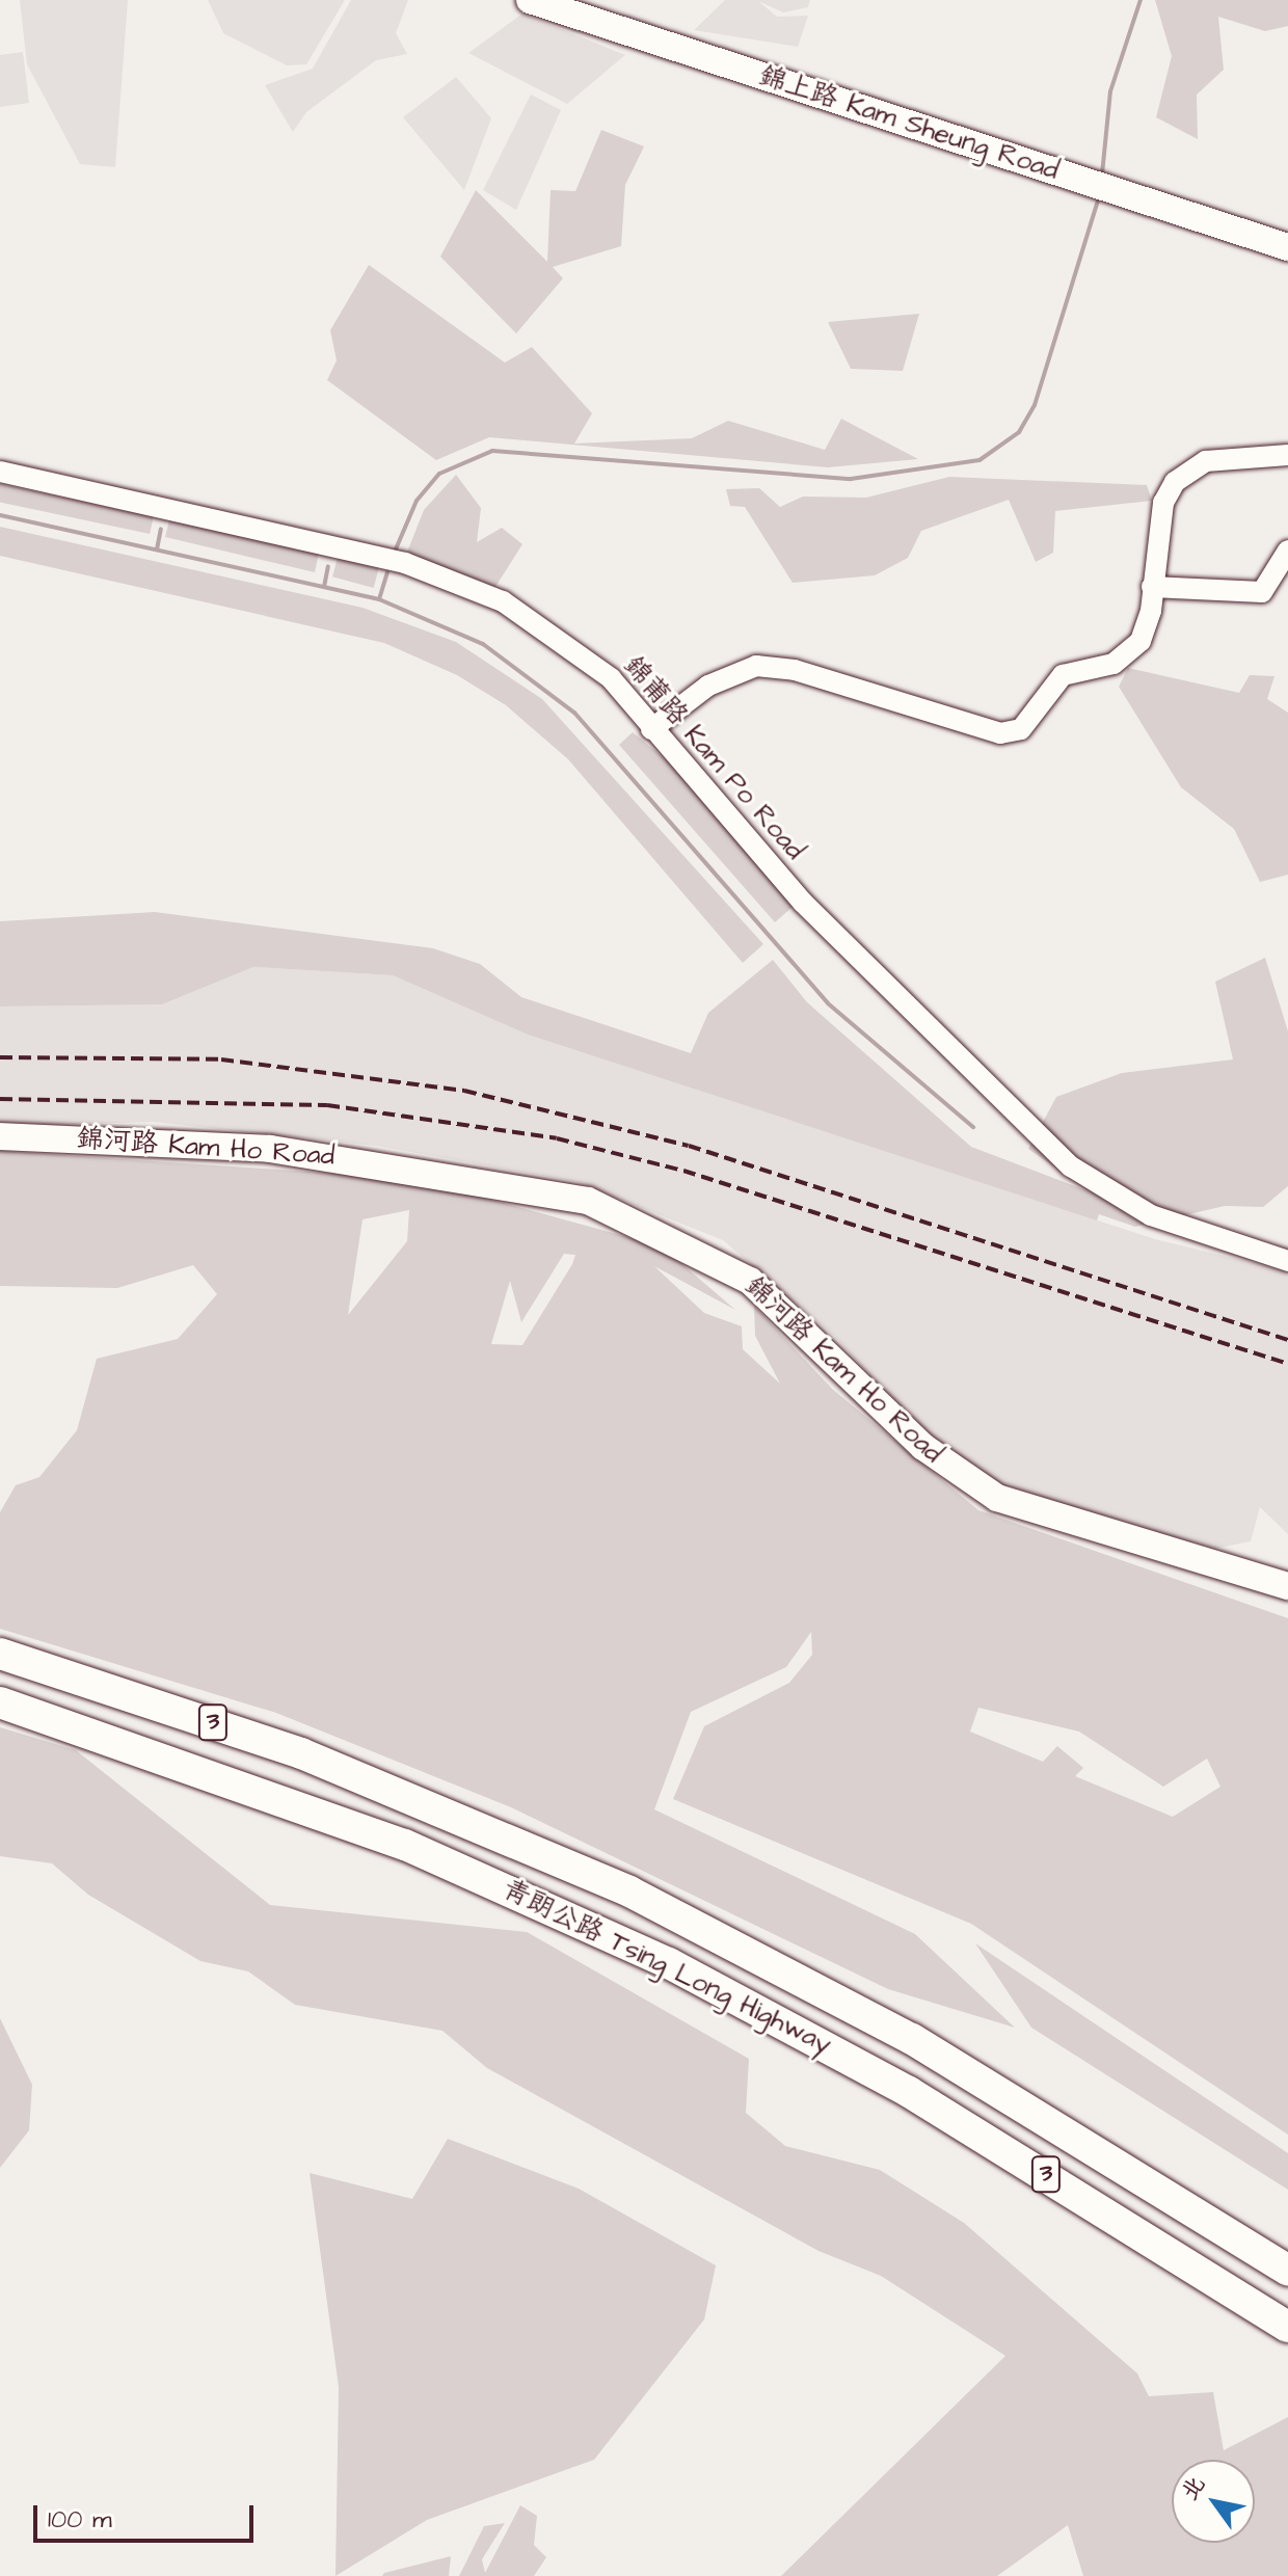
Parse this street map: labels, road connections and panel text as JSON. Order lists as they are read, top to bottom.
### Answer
{
  "streets": {
    "highway": ["3", "青朗公路 Tsing Long Highway"],
    "main road": ["錦上路 Kam Sheung Road", "錦河路 Kam Ho Road"],
    "street": ["錦莆路 Kam Po Road"]
  },
  "scale_bar": "100 m",
  "north": "top left"
}
